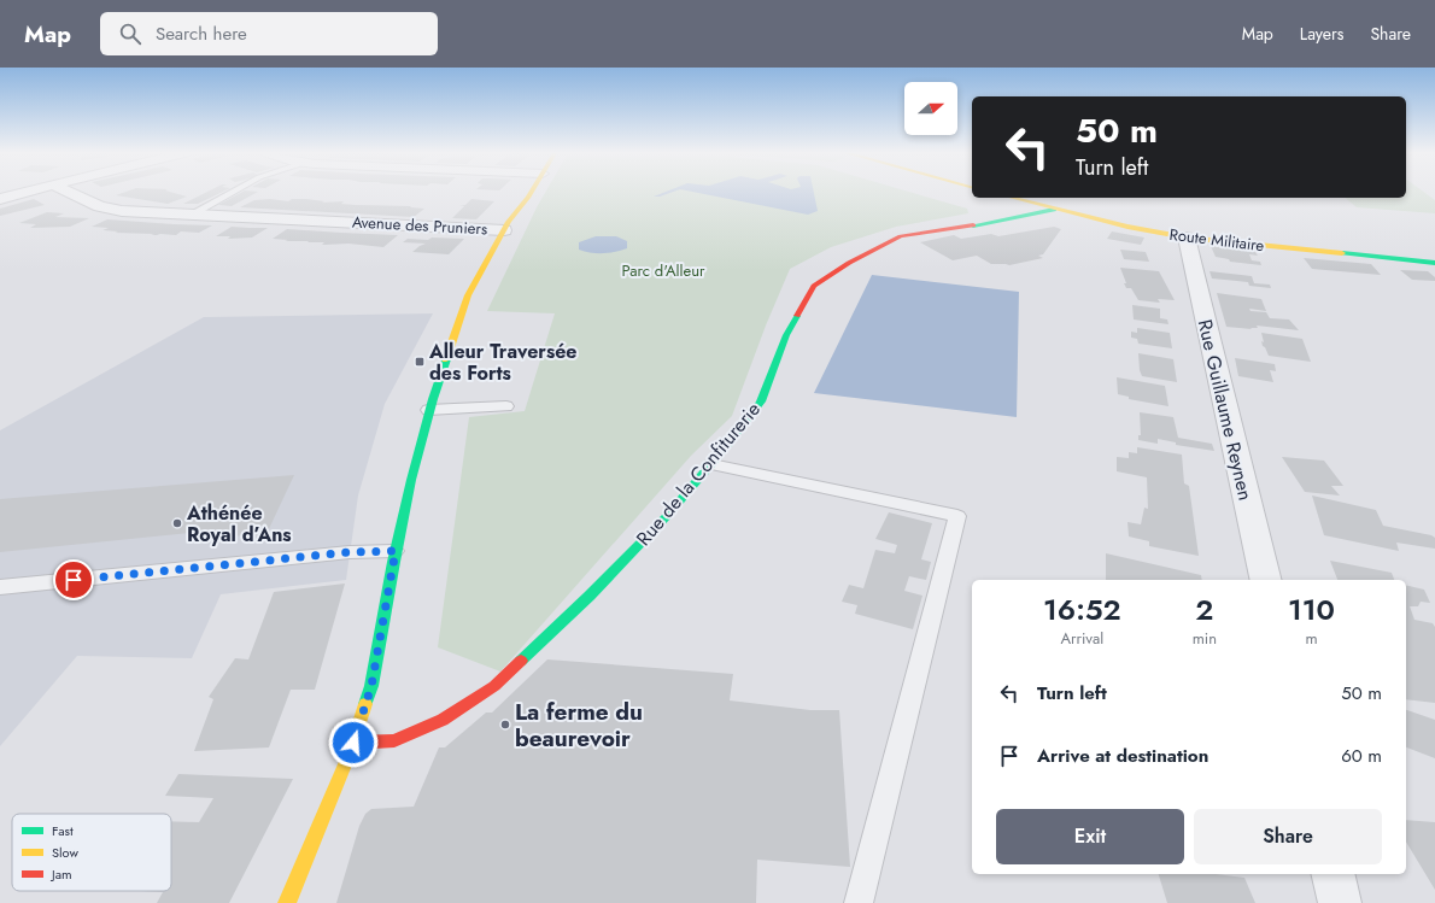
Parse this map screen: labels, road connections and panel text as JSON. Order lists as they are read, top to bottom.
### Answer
{
  "streets": {
    "street": [
      "Avenue des Pruniers",
      "Route Militaire",
      "Rue Guillaume Reynen",
      "Rue de la Confiturerie"
    ]
  },
  "crossings": [
    ["Route Militaire", "Rue Guillaume Reynen"],
    ["Route Militaire", "Rue de la Confiturerie"]
  ],
  "parks": ["Parc d'Alleur"],
  "places": {
    "transit": ["Alleur Traversée des Forts"],
    "other": ["Athénée Royal d’Ans", "La ferme du beaurevoir"]
  },
  "legend": ["Fast", "Slow", "Jam"],
  "north": "right",
  "page": {
    "header": "Map",
    "search": "Search here",
    "nav": ["Map", "Layers", "Share"],
    "turn": ["50 m", "Turn left"],
    "eta": [
      "16:52",
      "Arrival",
      "2",
      "min",
      "110",
      "m"
    ],
    "list": [
      {
        "name": "Turn left",
        "value": "50 m"
      },
      {
        "name": "Arrive at destination",
        "value": "60 m"
      }
    ],
    "buttons": ["Exit", "Share"]
  }
}
